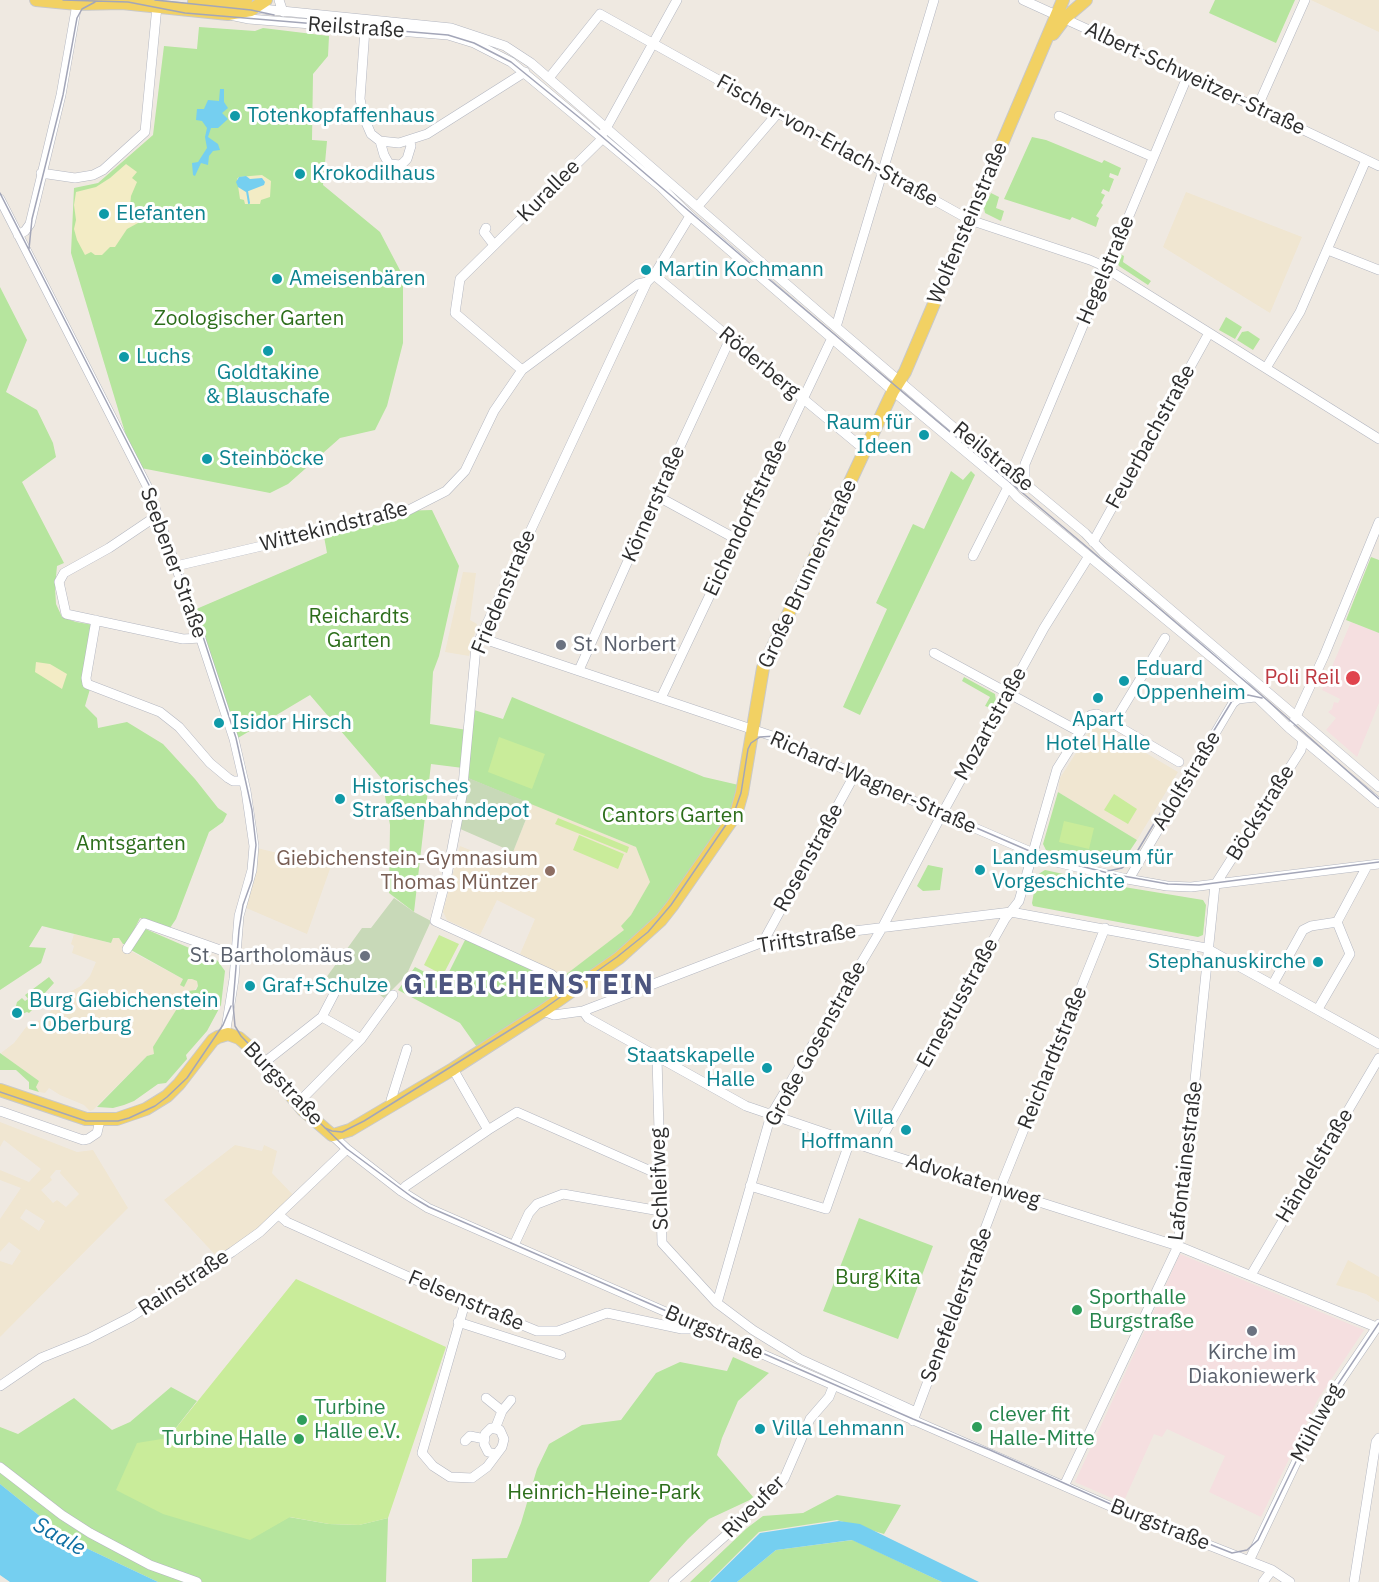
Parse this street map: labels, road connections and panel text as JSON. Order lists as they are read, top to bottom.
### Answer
{
  "streets": {
    "main road": [
      "Reilstraße",
      "Wolfensteinstraße",
      "Große Brunnenstraße",
      "Burgstraße"
    ],
    "street": [
      "Albert-Schweitzer-Straße",
      "Fischer-von-Erlach-Straße",
      "Kurallee",
      "Hegelstraße",
      "Röderberg",
      "Feuerbachstraße",
      "Körnerstraße",
      "Eichendorffstraße",
      "Wittekindstraße",
      "Seebener Straße",
      "Friedenstraße",
      "Mozartstraße",
      "Adolfstraße",
      "Richard-Wagner-Straße",
      "Böckstraße",
      "Rosenstraße",
      "Triftstraße",
      "Ernestusstraße",
      "Große Gosenstraße",
      "Reichardtstraße",
      "Lafontainestraße",
      "Händelstraße",
      "Schleifweg",
      "Advokatenweg",
      "Rainstraße",
      "Felsenstraße",
      "Senefelderstraße",
      "Mühlweg",
      "Riveufer"
    ]
  },
  "crossings": [
    ["Reilstraße", "Fischer-von-Erlach-Straße"],
    ["Reilstraße", "Kurallee"],
    ["Reilstraße", "Wolfensteinstraße"],
    ["Reilstraße", "Hegelstraße"],
    ["Reilstraße", "Feuerbachstraße"],
    ["Reilstraße", "Eichendorffstraße"],
    ["Reilstraße", "Große Brunnenstraße"],
    ["Reilstraße", "Friedenstraße"],
    ["Reilstraße", "Mozartstraße"],
    ["Reilstraße", "Adolfstraße"],
    ["Reilstraße", "Böckstraße"],
    ["Albert-Schweitzer-Straße", "Wolfensteinstraße"],
    ["Albert-Schweitzer-Straße", "Hegelstraße"],
    ["Fischer-von-Erlach-Straße", "Wolfensteinstraße"],
    ["Fischer-von-Erlach-Straße", "Hegelstraße"],
    ["Fischer-von-Erlach-Straße", "Feuerbachstraße"],
    ["Kurallee", "Wittekindstraße"],
    ["Wolfensteinstraße", "Große Brunnenstraße"],
    ["Röderberg", "Körnerstraße"],
    ["Röderberg", "Eichendorffstraße"],
    ["Röderberg", "Wittekindstraße"],
    ["Röderberg", "Große Brunnenstraße"],
    ["Röderberg", "Friedenstraße"],
    ["Körnerstraße", "Richard-Wagner-Straße"],
    ["Eichendorffstraße", "Richard-Wagner-Straße"],
    ["Wittekindstraße", "Seebener Straße"],
    ["Wittekindstraße", "Friedenstraße"],
    ["Seebener Straße", "Burgstraße"],
    ["Große Brunnenstraße", "Friedenstraße"],
    ["Große Brunnenstraße", "Richard-Wagner-Straße"],
    ["Große Brunnenstraße", "Triftstraße"],
    ["Große Brunnenstraße", "Burgstraße"],
    ["Friedenstraße", "Richard-Wagner-Straße"],
    ["Mozartstraße", "Richard-Wagner-Straße"],
    ["Mozartstraße", "Triftstraße"],
    ["Mozartstraße", "Große Gosenstraße"],
    ["Adolfstraße", "Richard-Wagner-Straße"],
    ["Richard-Wagner-Straße", "Böckstraße"],
    ["Richard-Wagner-Straße", "Rosenstraße"],
    ["Richard-Wagner-Straße", "Ernestusstraße"],
    ["Richard-Wagner-Straße", "Lafontainestraße"],
    ["Böckstraße", "Lafontainestraße"],
    ["Rosenstraße", "Triftstraße"],
    ["Triftstraße", "Ernestusstraße"],
    ["Triftstraße", "Große Gosenstraße"],
    ["Triftstraße", "Reichardtstraße"],
    ["Triftstraße", "Lafontainestraße"],
    ["Triftstraße", "Advokatenweg"],
    ["Ernestusstraße", "Advokatenweg"],
    ["Große Gosenstraße", "Schleifweg"],
    ["Große Gosenstraße", "Advokatenweg"],
    ["Reichardtstraße", "Advokatenweg"],
    ["Reichardtstraße", "Senefelderstraße"],
    ["Burgstraße", "Lafontainestraße"],
    ["Burgstraße", "Schleifweg"],
    ["Burgstraße", "Rainstraße"],
    ["Burgstraße", "Felsenstraße"],
    ["Burgstraße", "Senefelderstraße"],
    ["Burgstraße", "Mühlweg"],
    ["Burgstraße", "Riveufer"],
    ["Lafontainestraße", "Advokatenweg"],
    ["Händelstraße", "Advokatenweg"],
    ["Schleifweg", "Advokatenweg"],
    ["Schleifweg", "Senefelderstraße"],
    ["Advokatenweg", "Senefelderstraße"],
    ["Advokatenweg", "Mühlweg"],
    ["Rainstraße", "Felsenstraße"]
  ],
  "districts": ["GIEBICHENSTEIN"],
  "water": ["Saale"],
  "parks": [
    "Zoologischer Garten",
    "Reichardts Garten",
    "Cantors Garten",
    "Amtsgarten",
    "Burg Kita",
    "Heinrich-Heine-Park"
  ],
  "places": [
    "Totenkopfaffenhaus",
    "Krokodilhaus",
    "Elefanten",
    "Martin Kochmann",
    "Ameisenbären",
    "Goldtakine & Blauschafe",
    "Luchs",
    "Raum für Ideen",
    "Steinböcke",
    "St. Norbert",
    "Poli Reil",
    "Eduard Oppenheim",
    "Apart Hotel Halle",
    "Isidor Hirsch",
    "Historisches Straßenbahndepot",
    "Landesmuseum für Vorgeschichte",
    "Giebichenstein-Gymnasium Thomas Müntzer",
    "St. Bartholomäus",
    "Stephanuskirche",
    "Graf+Schulze",
    "Burg Giebichenstein - Oberburg",
    "Staatskapelle Halle",
    "Villa Hoffmann",
    "Sporthalle Burgstraße",
    "Kirche im Diakoniewerk",
    "Turbine Halle e.V.",
    "clever fit Halle-Mitte",
    "Villa Lehmann",
    "Turbine Halle"
  ]
}
